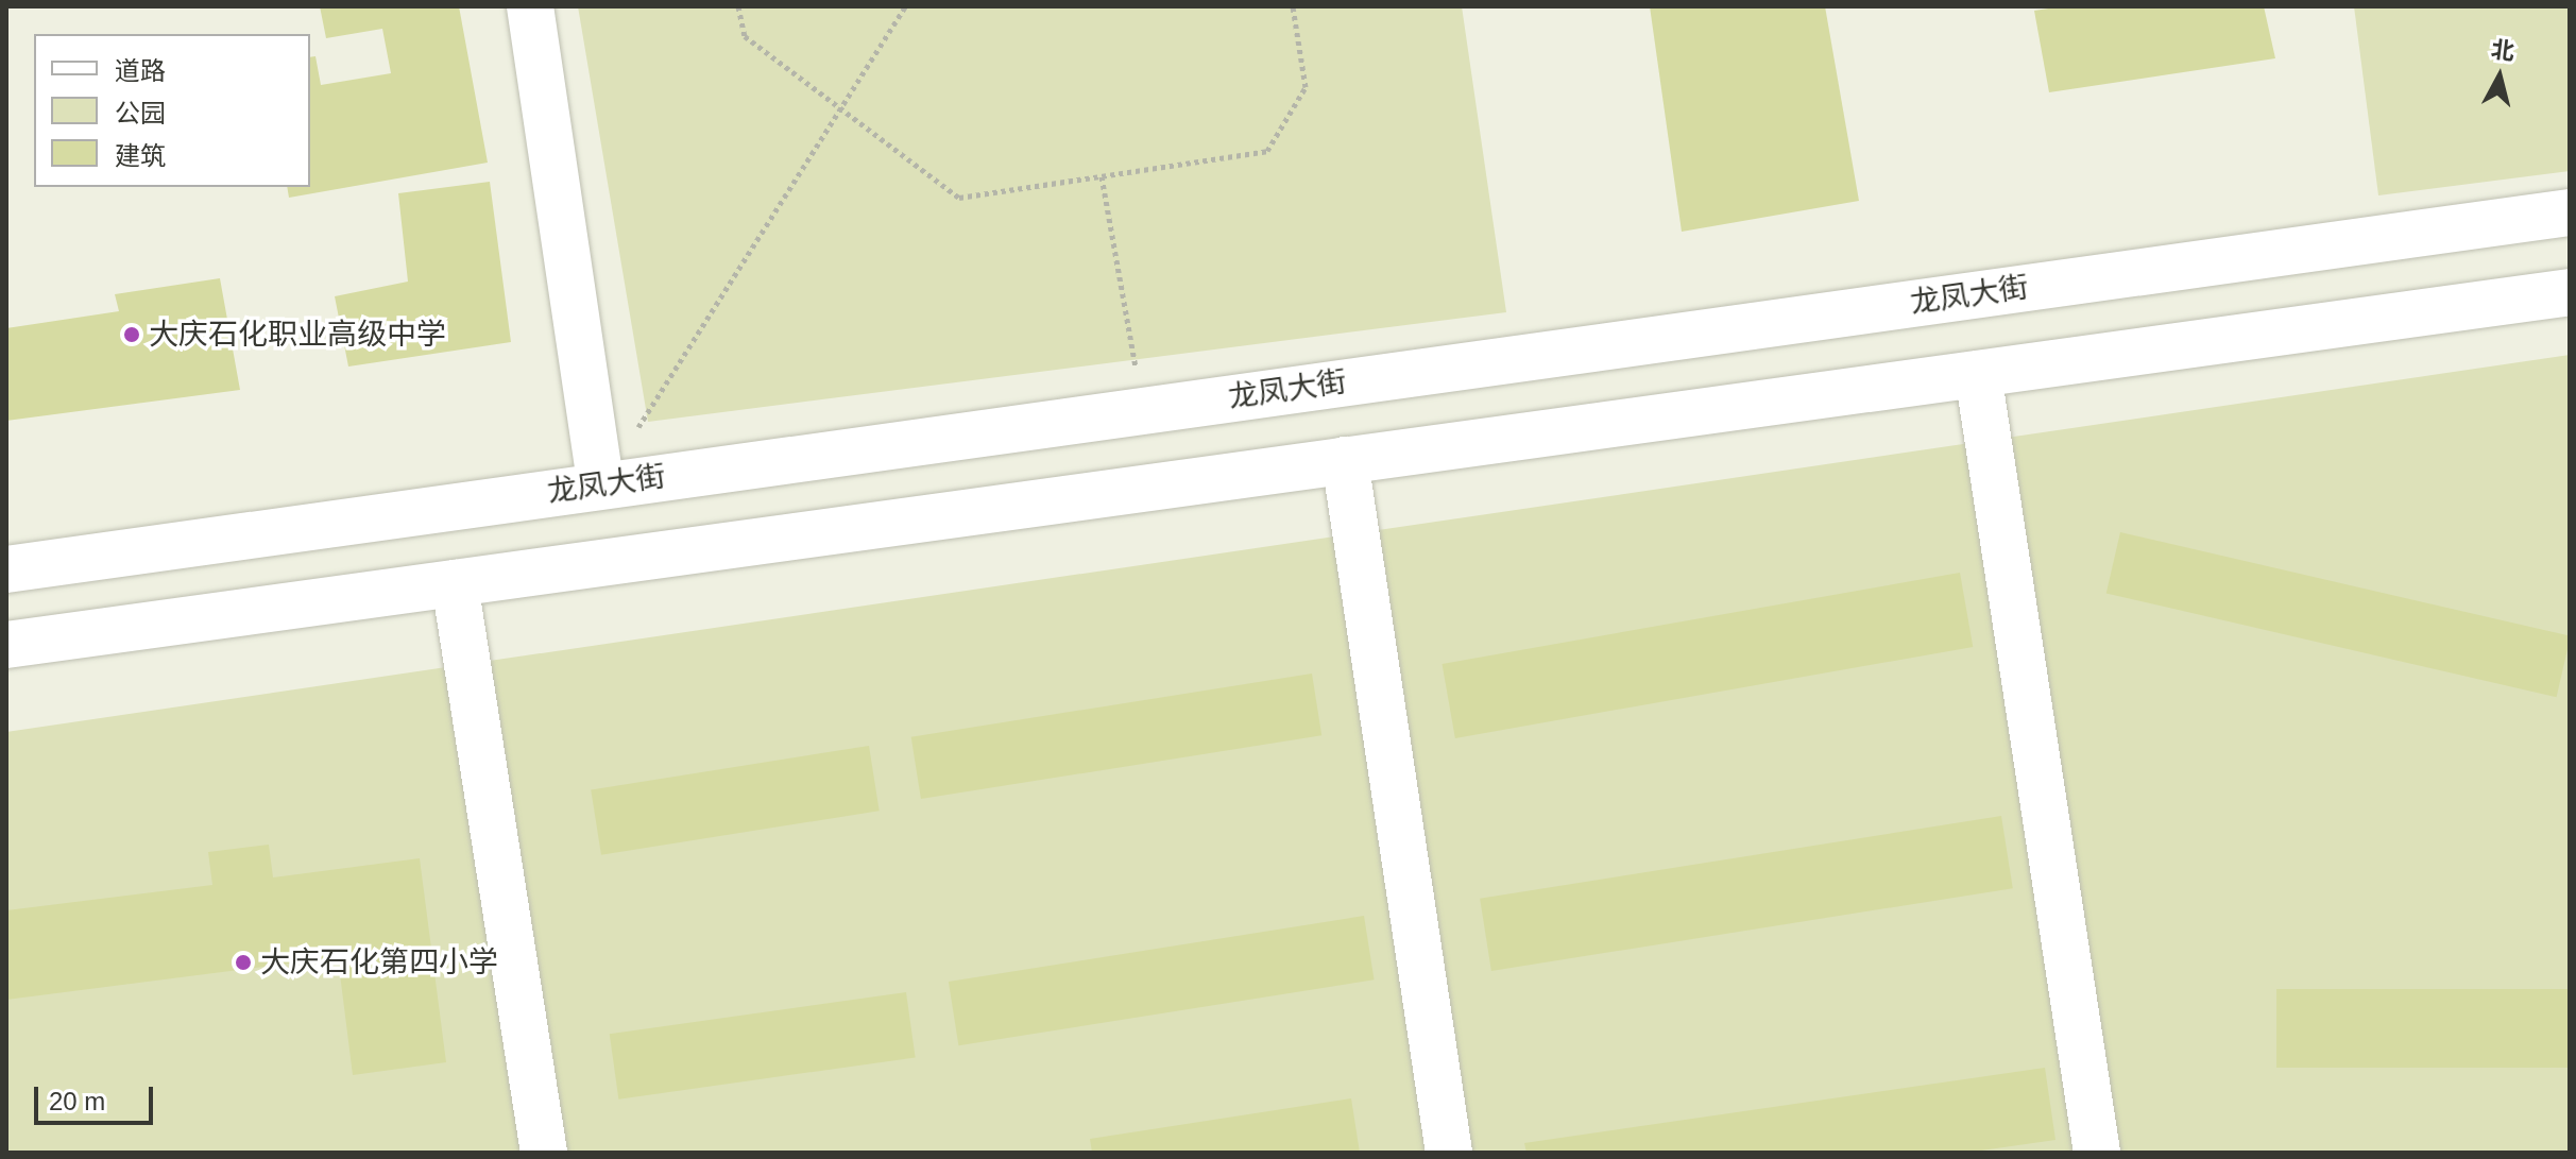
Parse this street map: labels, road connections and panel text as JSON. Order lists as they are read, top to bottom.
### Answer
{
  "streets": {
    "main road": ["龙凤大街"]
  },
  "places": ["大庆石化职业高级中学", "大庆石化第四小学"],
  "legend": ["道路", "公园", "建筑"],
  "scale_bar": "20 m",
  "north": "top"
}
